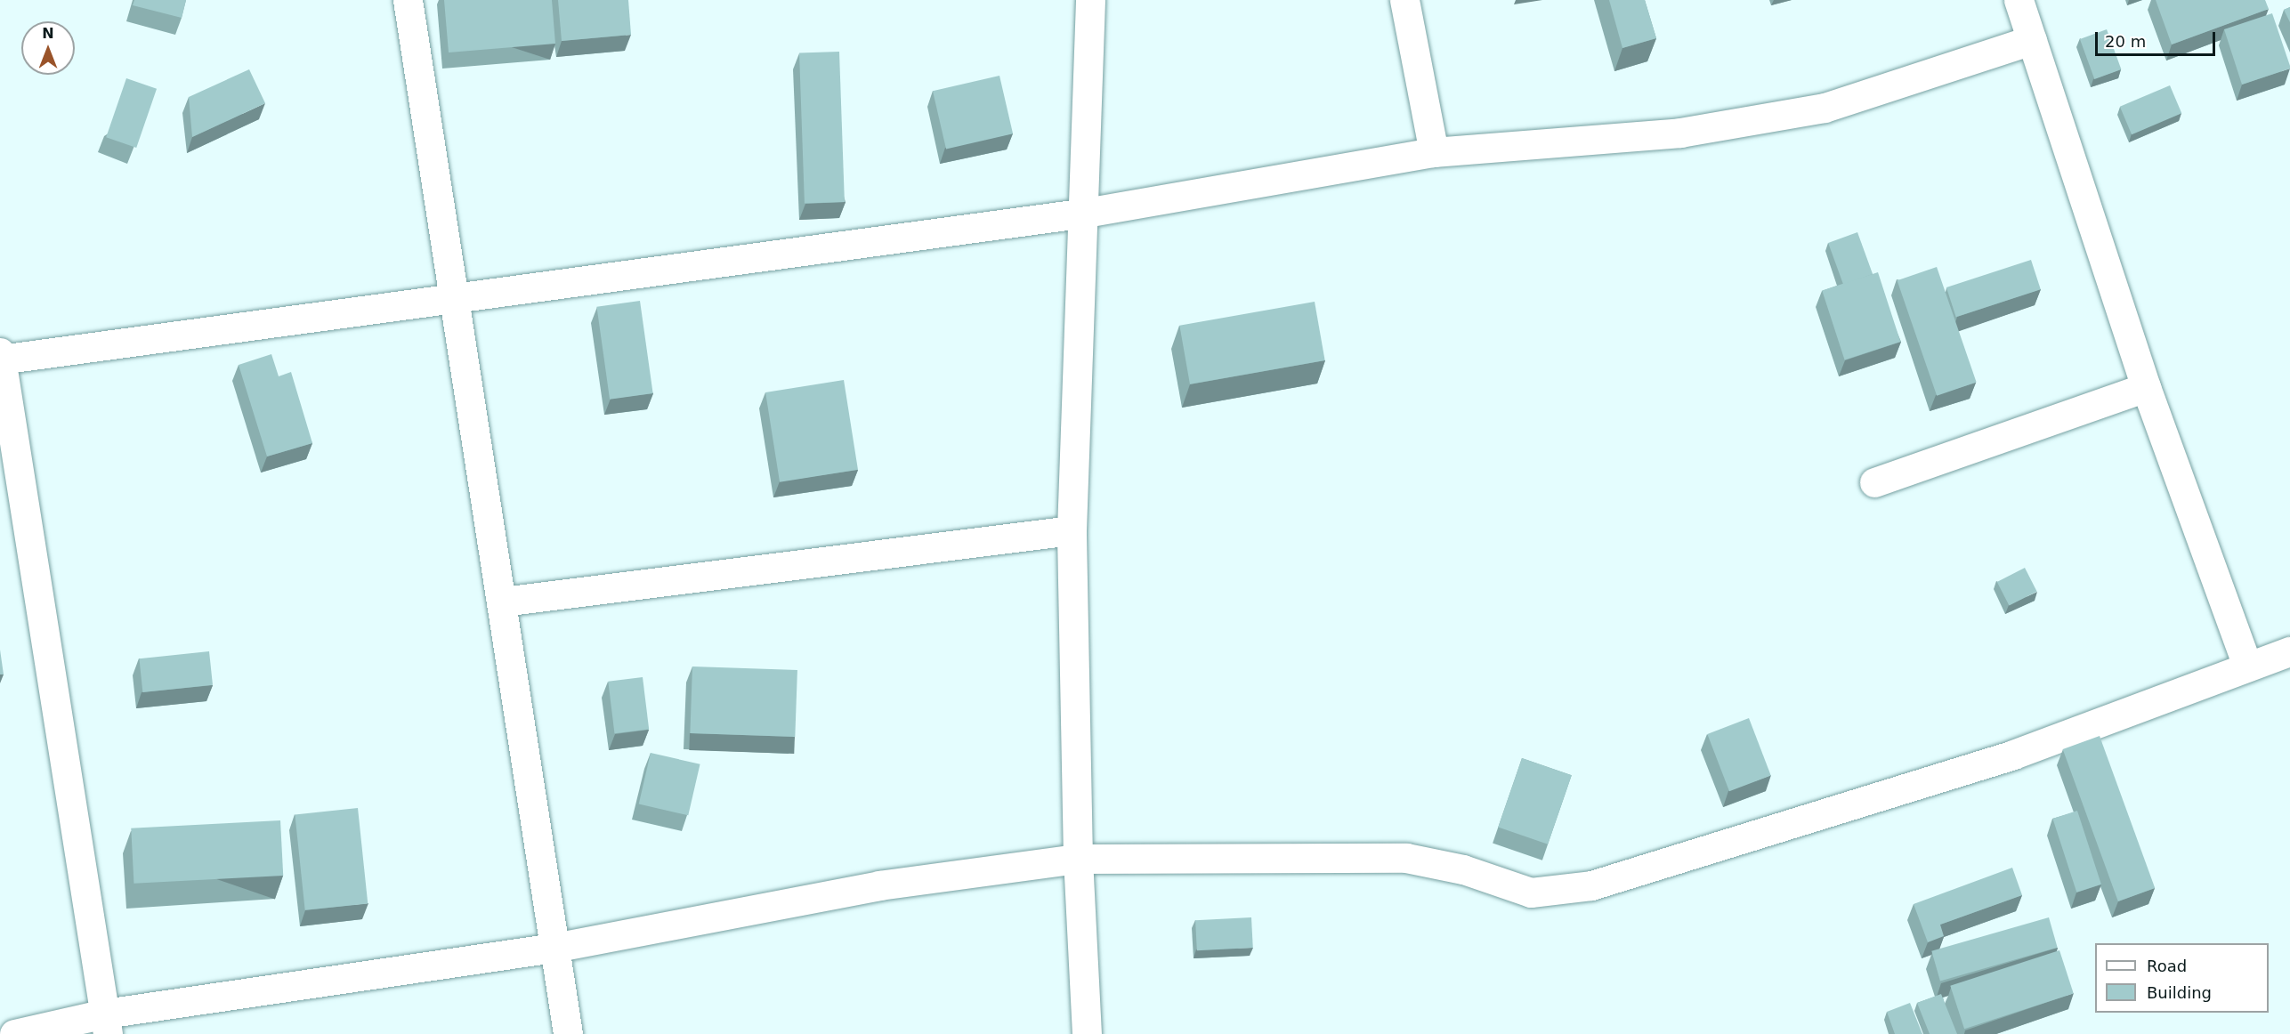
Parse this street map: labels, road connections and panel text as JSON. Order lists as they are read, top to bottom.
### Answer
{
  "legend": ["Road", "Building"],
  "scale_bar": "20 m",
  "north": "top"
}
